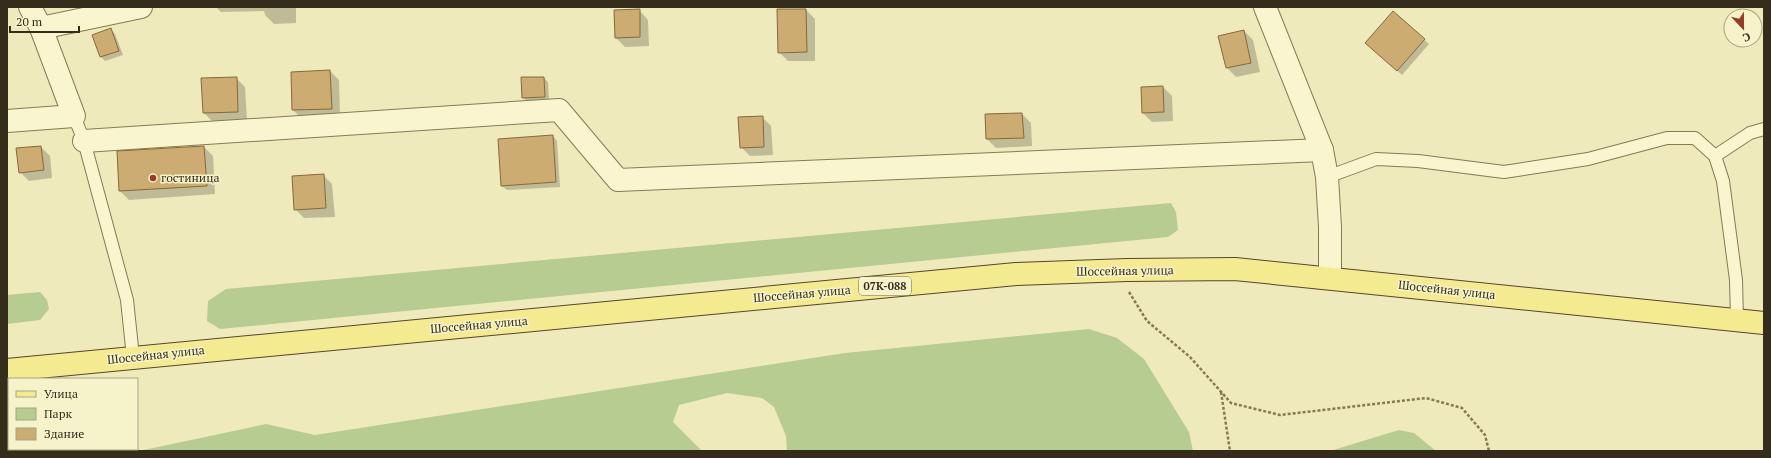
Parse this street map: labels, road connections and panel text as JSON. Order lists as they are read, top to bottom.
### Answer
{
  "streets": {
    "main road": ["Шоссейная улица", "07К-088"]
  },
  "places": ["гостиница"],
  "legend": ["Улица", "Парк", "Здание"],
  "scale_bar": "20 m",
  "north": "bottom"
}
